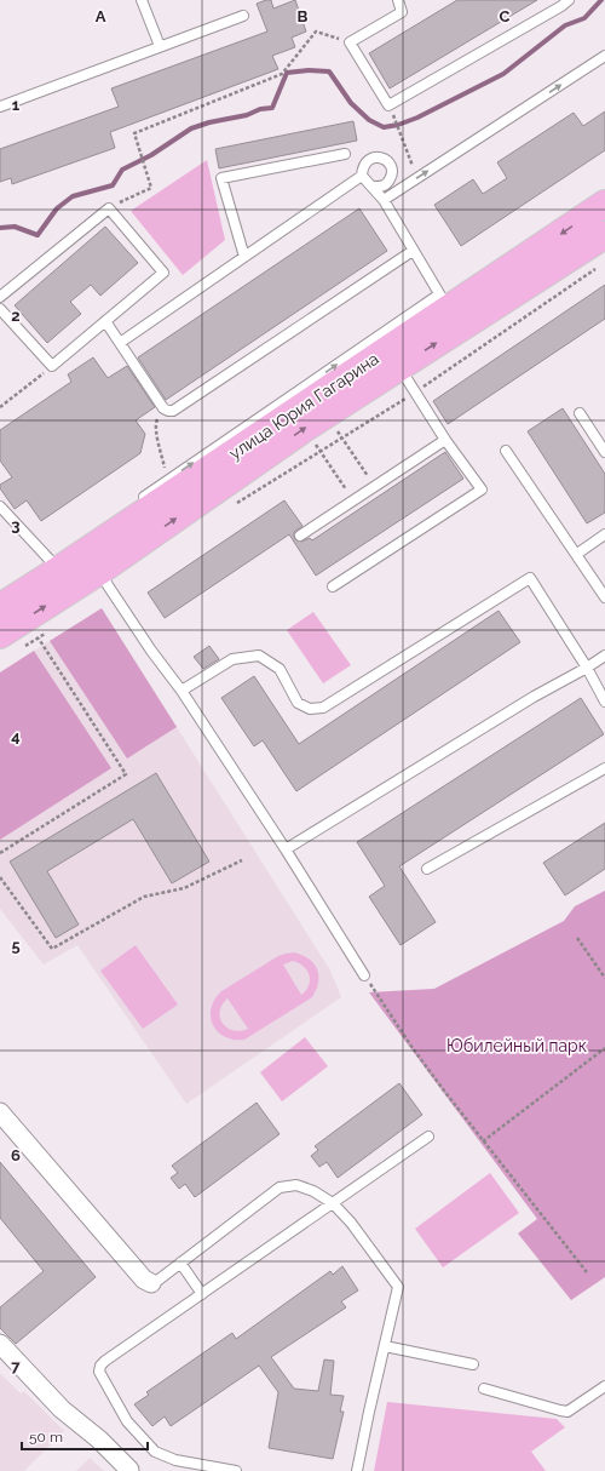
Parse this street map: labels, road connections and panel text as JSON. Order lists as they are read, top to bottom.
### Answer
{
  "streets": {
    "main road": ["улица Юрия Гагарина"]
  },
  "parks": ["Юбилейный парк"],
  "scale_bar": "50 m",
  "grid": {
    "columns": ["A", "B", "C"],
    "rows": [
      "1",
      "2",
      "3",
      "4",
      "5",
      "6",
      "7"
    ]
  }
}
